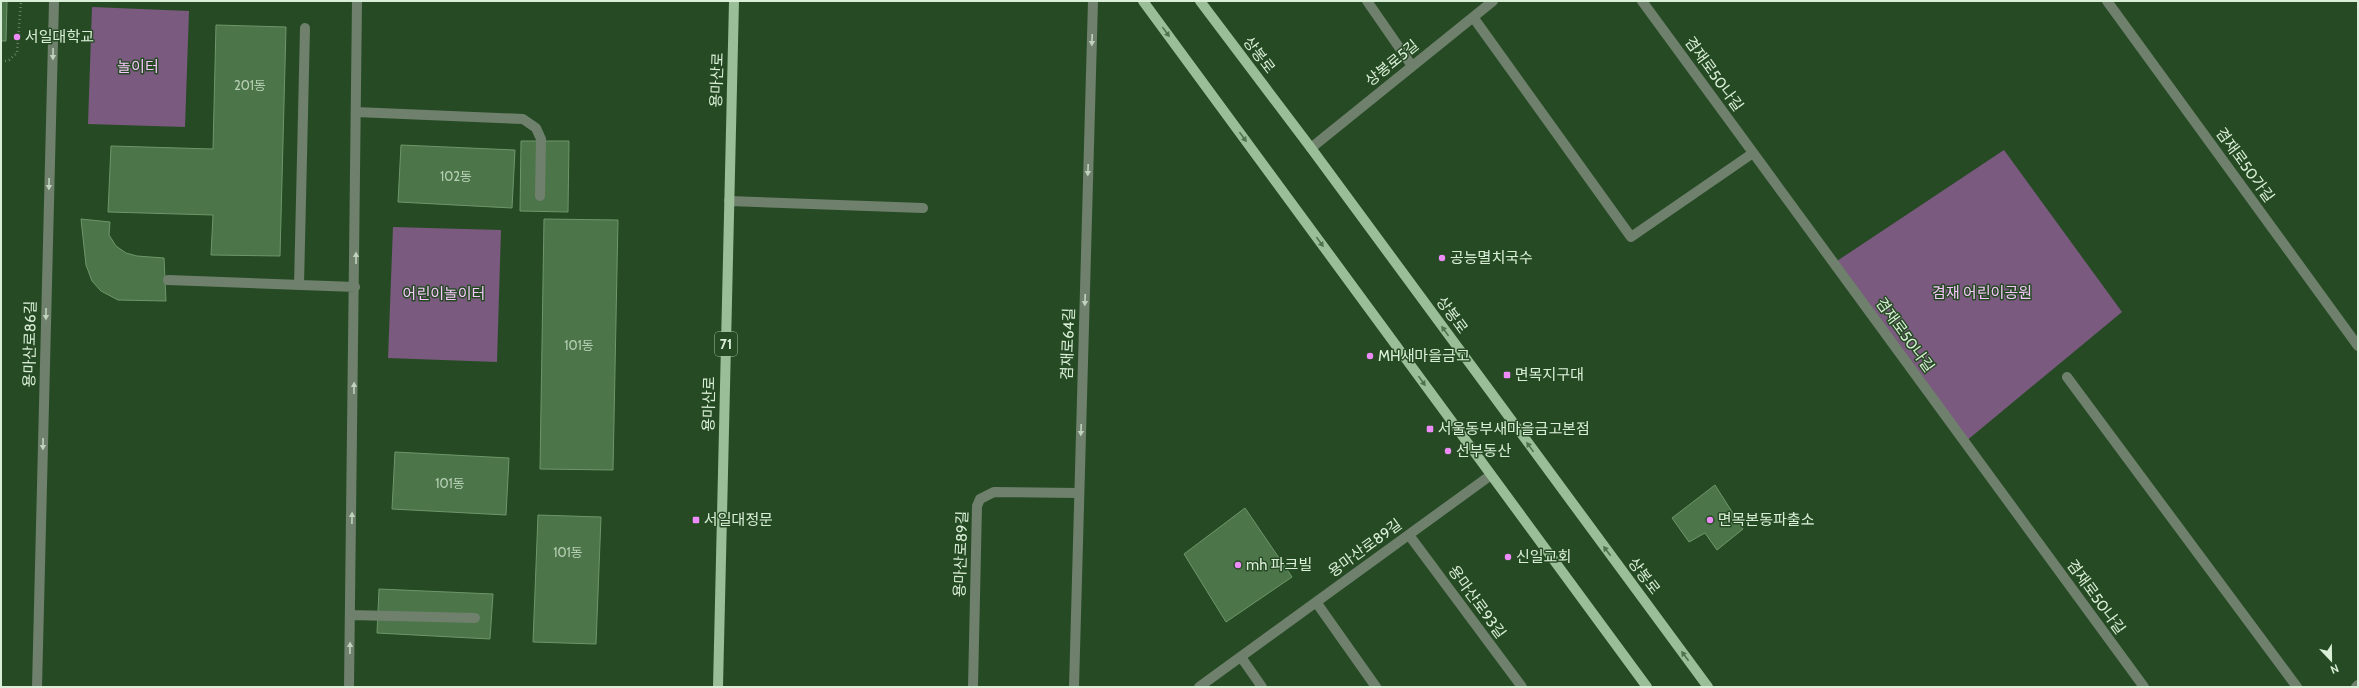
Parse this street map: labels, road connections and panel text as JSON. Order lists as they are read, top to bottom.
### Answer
{
  "streets": {
    "main road": ["상봉로", "용마산로", "71"],
    "street": [
      "상봉로5길",
      "겸재로50나길",
      "겸재로50가길",
      "용마산로86길",
      "겸재로64길",
      "용마산로89길",
      "용마산로93길"
    ]
  },
  "crossings": [
    ["상봉로", "상봉로5길"],
    ["겸재로64길", "용마산로89길"],
    ["용마산로89길", "용마산로93길"]
  ],
  "one_way": ["용마산로86길", "겸재로64길"],
  "parks": ["놀이터", "겸재 어린이공원", "어린이놀이터"],
  "places": {
    "other": [
      "서일대학교",
      "공능멸치국수",
      "MH새마을금고",
      "선부동산",
      "면목본동파출소",
      "신일교회",
      "mh 파크빌"
    ],
    "transit": ["면목지구대", "서울동부새마을금고본점", "서일대정문"]
  },
  "house_numbers": [
    "201동",
    "102동",
    "101동",
    "101동",
    "101동"
  ],
  "north": "bottom"
}
